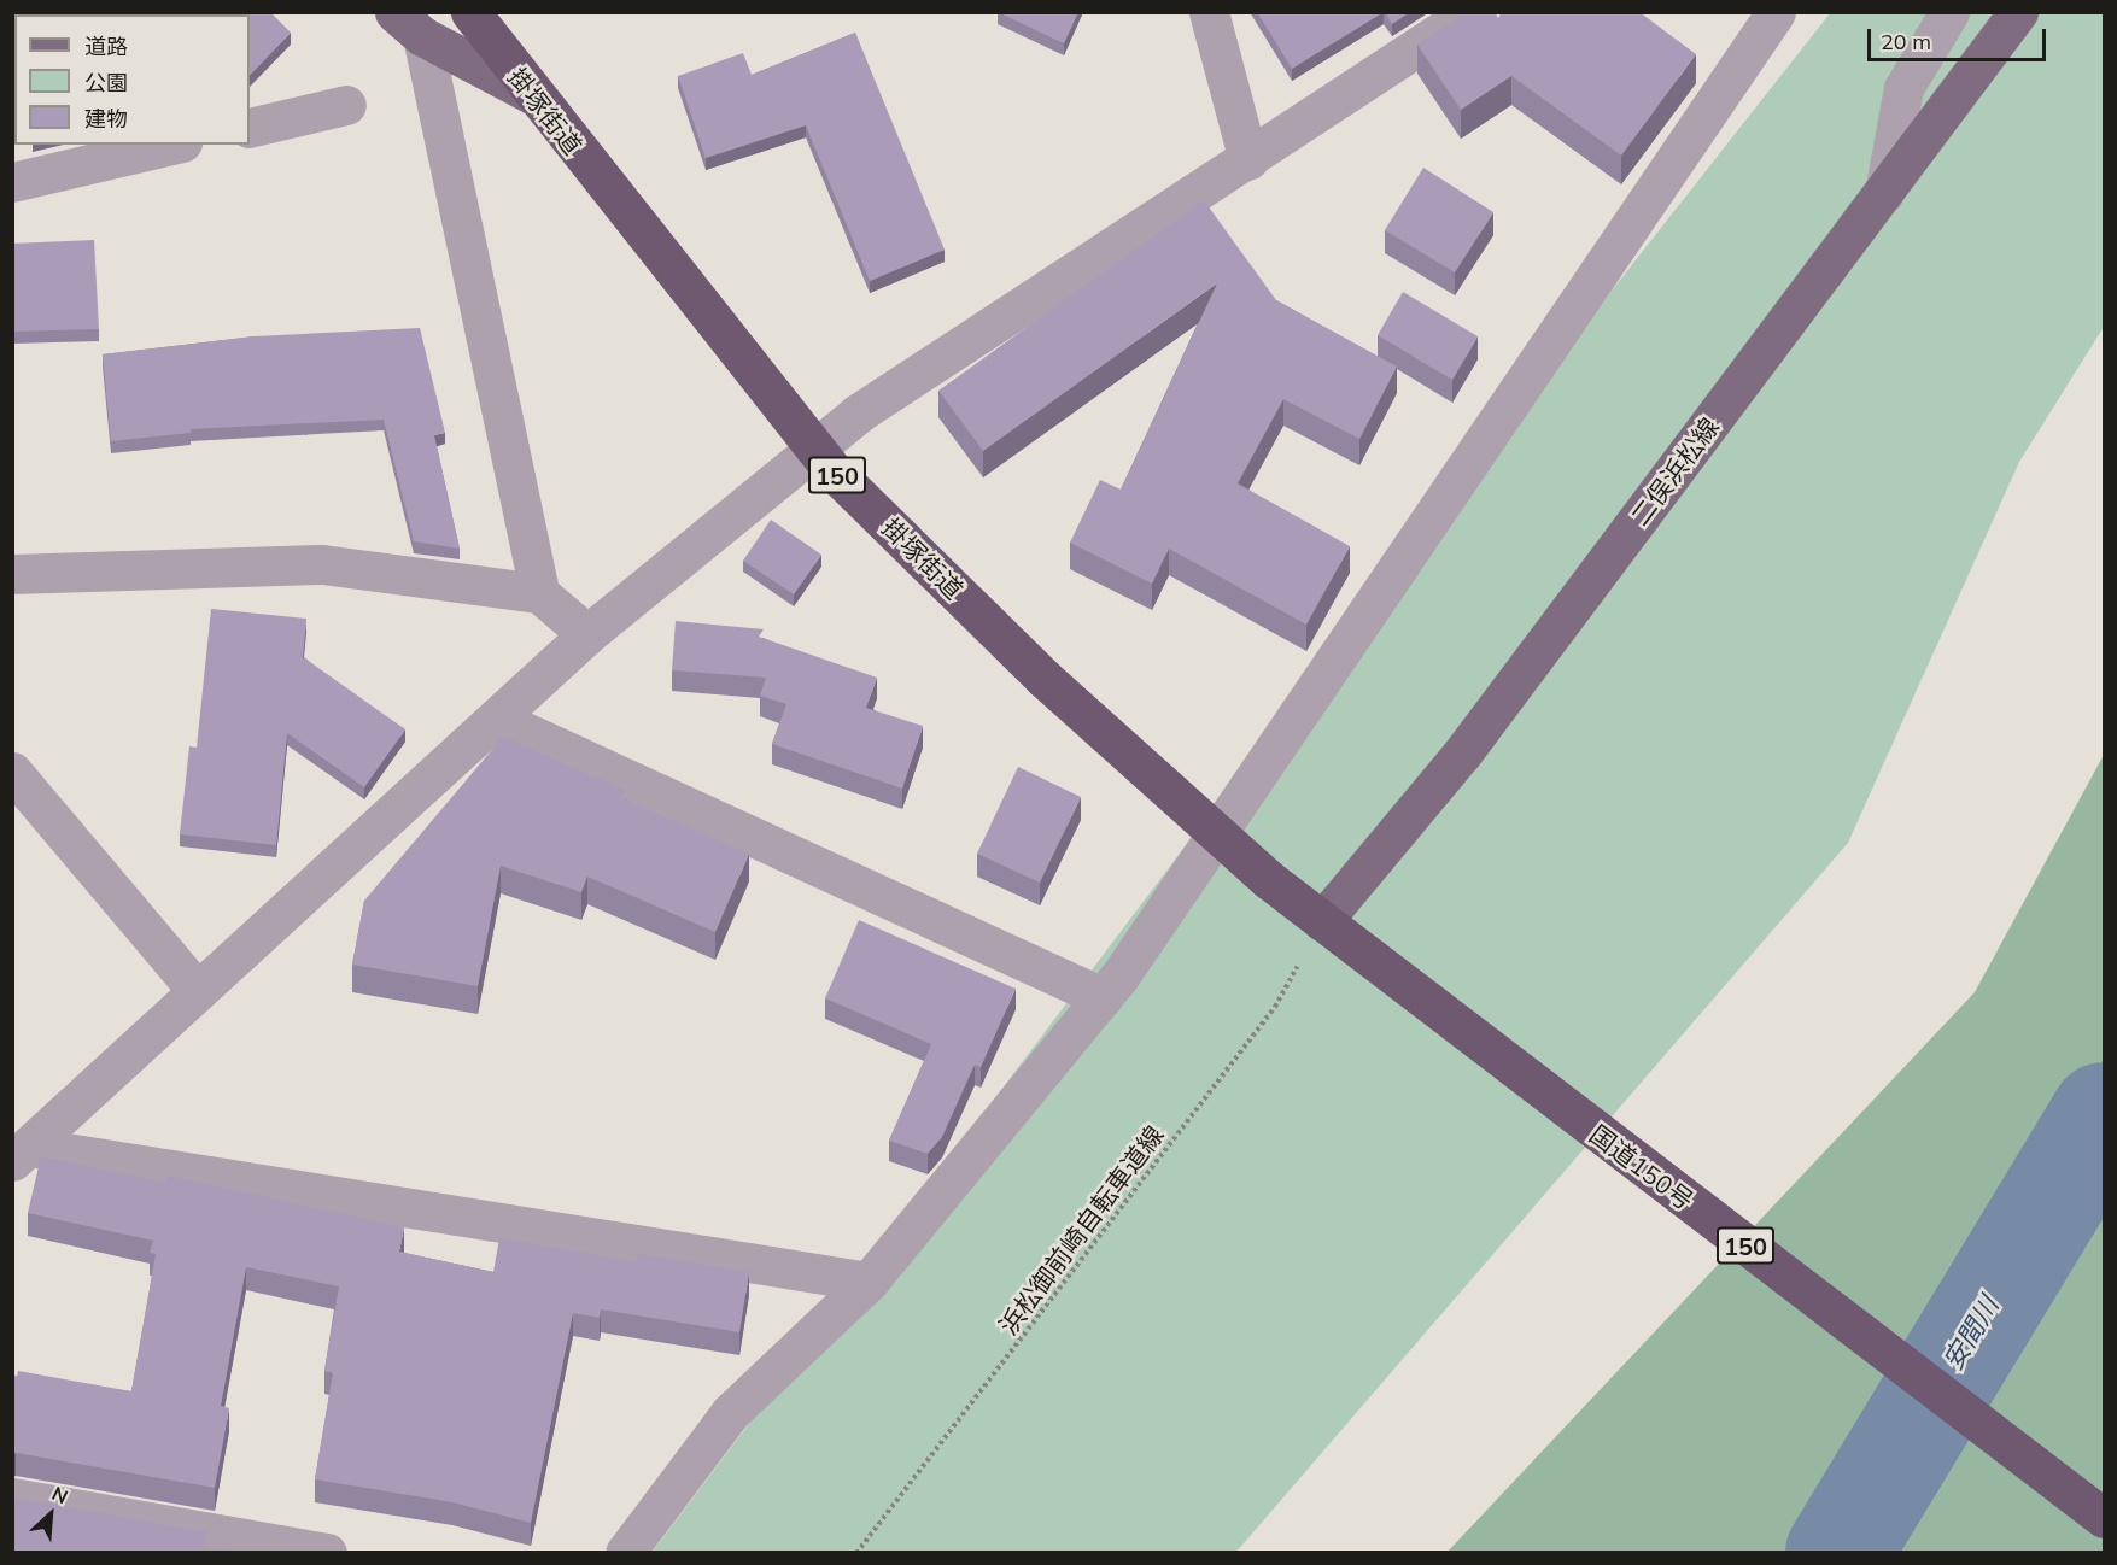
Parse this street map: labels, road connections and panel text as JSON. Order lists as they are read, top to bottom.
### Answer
{
  "streets": {
    "highway": ["掛塚街道", "150", "国道150号"],
    "main road": ["二俣浜松線"],
    "path": ["浜松御前崎自転車道線"]
  },
  "crossings": [
    ["掛塚街道", "二俣浜松線"],
    ["掛塚街道", "国道150号"],
    ["掛塚街道", "浜松御前崎自転車道線"],
    ["二俣浜松線", "浜松御前崎自転車道線"]
  ],
  "water": ["安間川"],
  "legend": ["道路", "公園", "建物"],
  "scale_bar": "20 m",
  "north": "top right"
}
